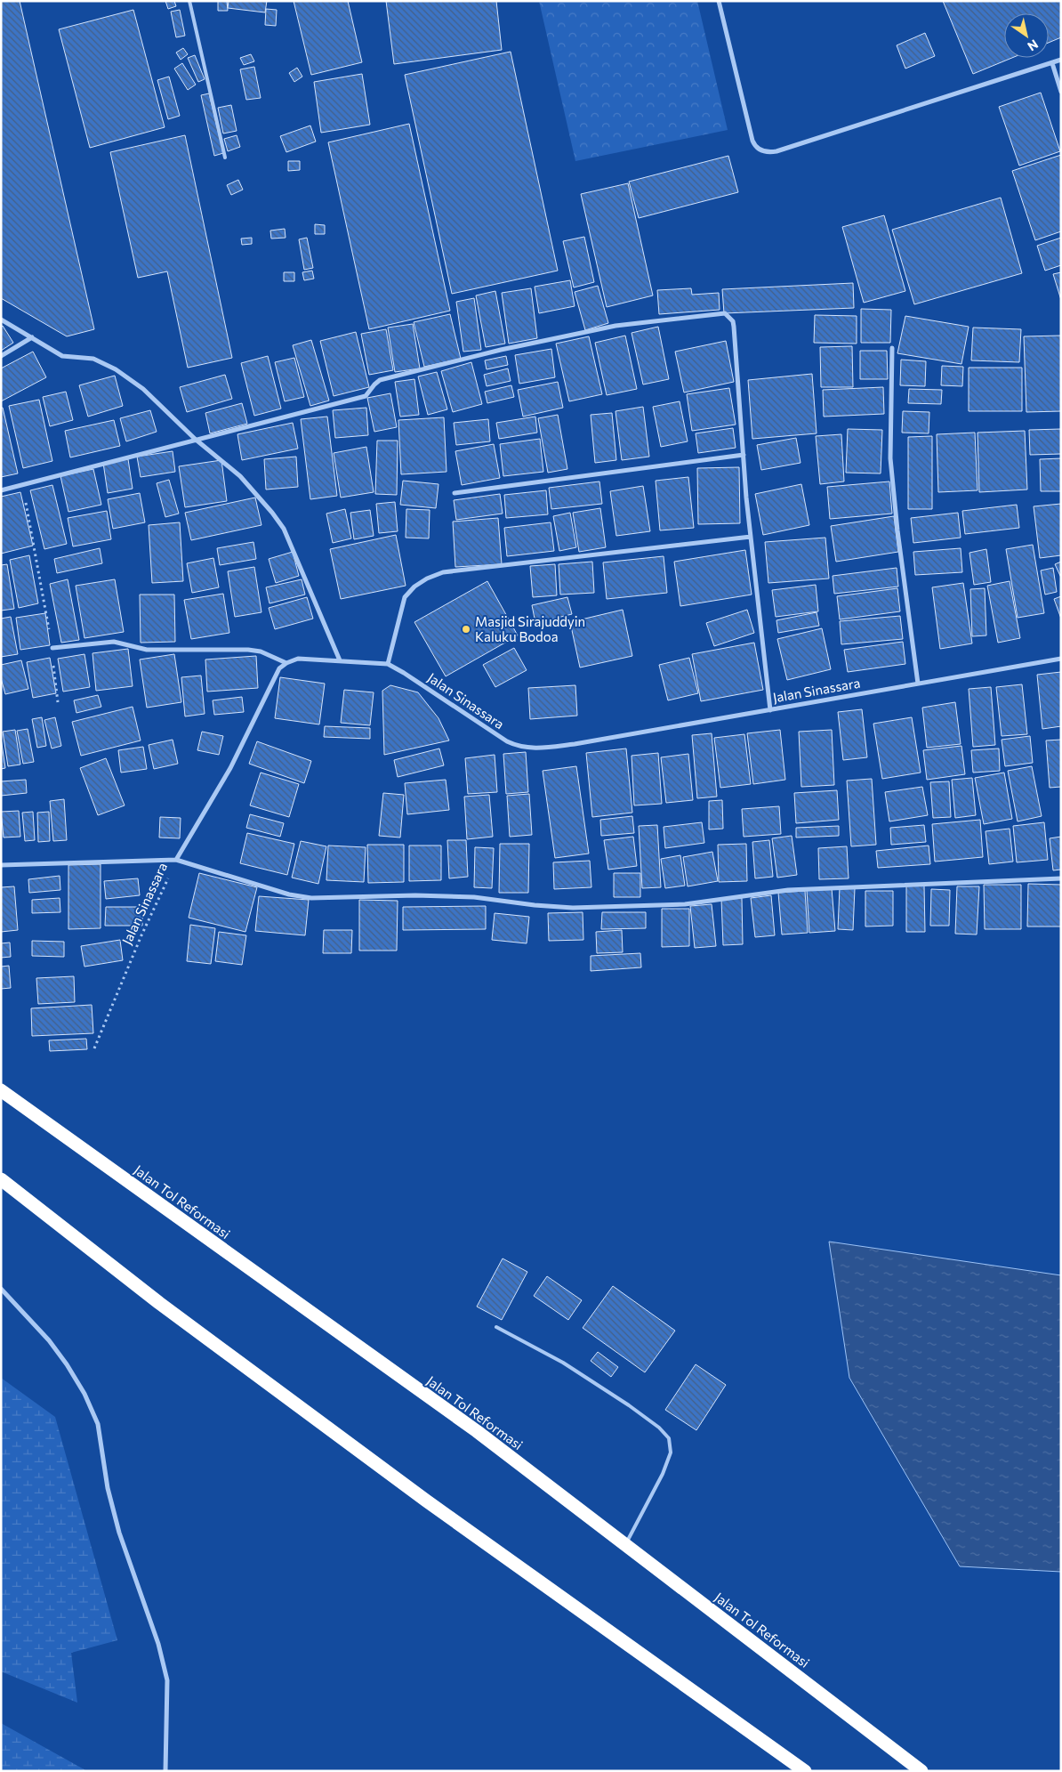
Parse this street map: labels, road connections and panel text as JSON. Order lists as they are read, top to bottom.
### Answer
{
  "streets": {
    "highway": ["Jalan Tol Reformasi"],
    "street": ["Jalan Sinassara"]
  },
  "places": ["Masjid Sirajuddyin Kaluku Bodoa"],
  "north": "bottom right"
}
